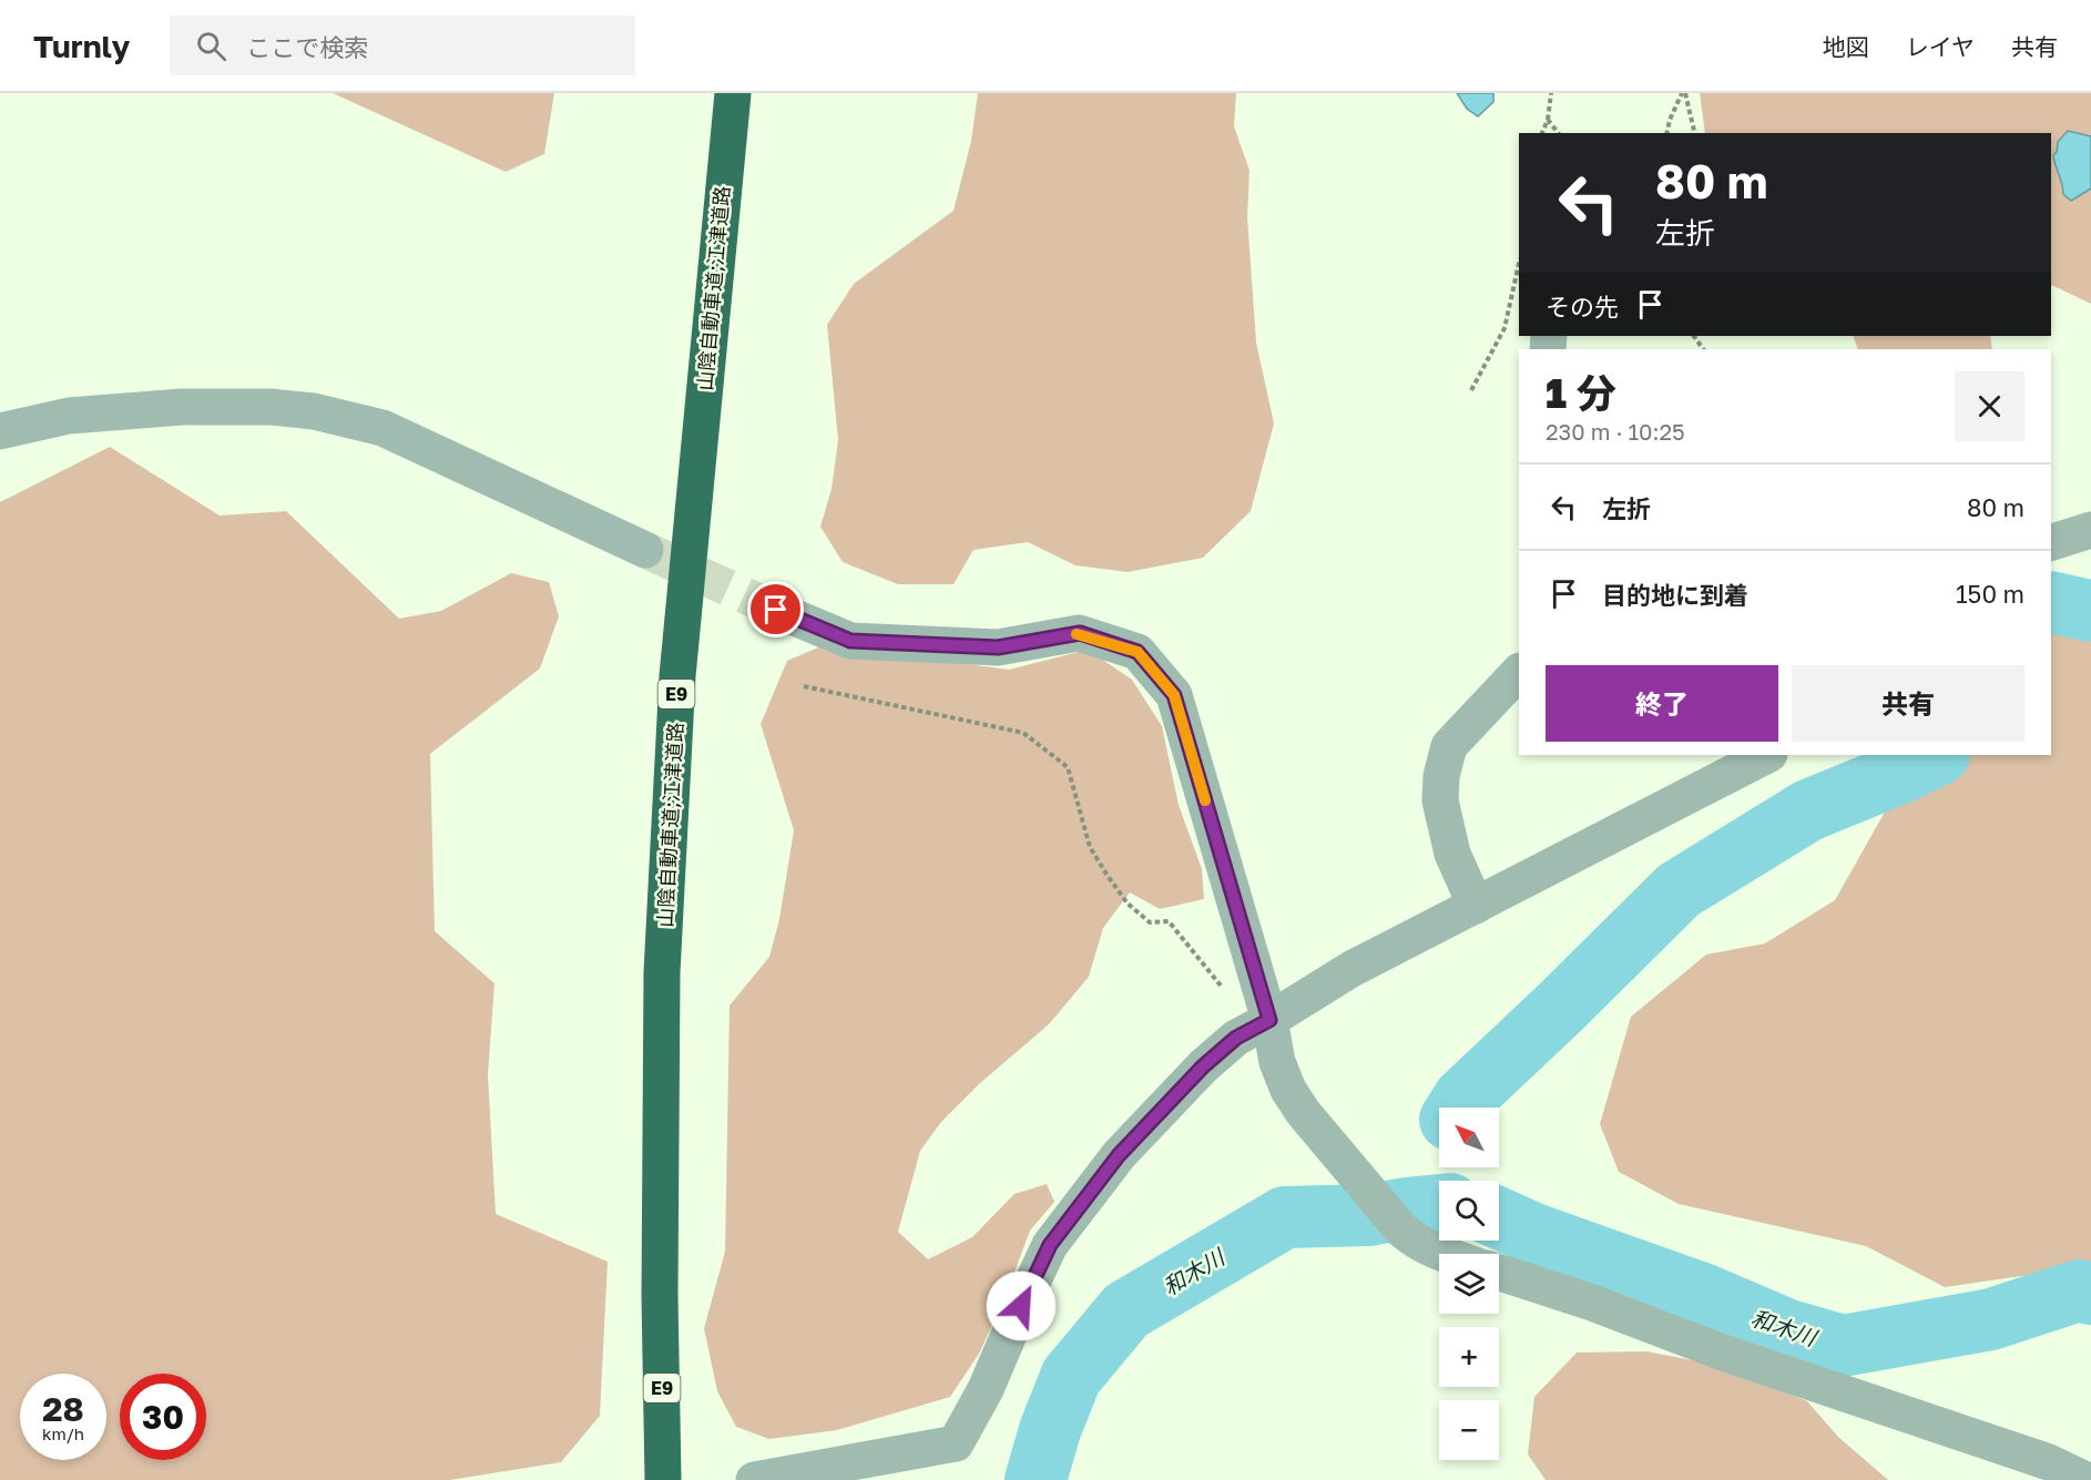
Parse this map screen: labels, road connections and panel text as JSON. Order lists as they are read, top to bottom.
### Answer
{
  "streets": {
    "highway": ["山陰自動車道;江津道路", "E9"]
  },
  "water": ["和木川"],
  "north": "top left",
  "page": {
    "header": "Turnly",
    "search": "ここで検索",
    "nav": ["地図", "レイヤ", "共有"],
    "turn": ["80 m", "左折"],
    "then": "その先",
    "heading": ["1 分", "230 m · 10:25"],
    "list": [
      {
        "name": "左折",
        "value": "80 m"
      },
      {
        "name": "目的地に到着",
        "value": "150 m"
      }
    ],
    "buttons": ["終了", "共有"],
    "map_buttons": ["+", "−"],
    "speed": "28 km/h",
    "limit": "30"
  }
}
